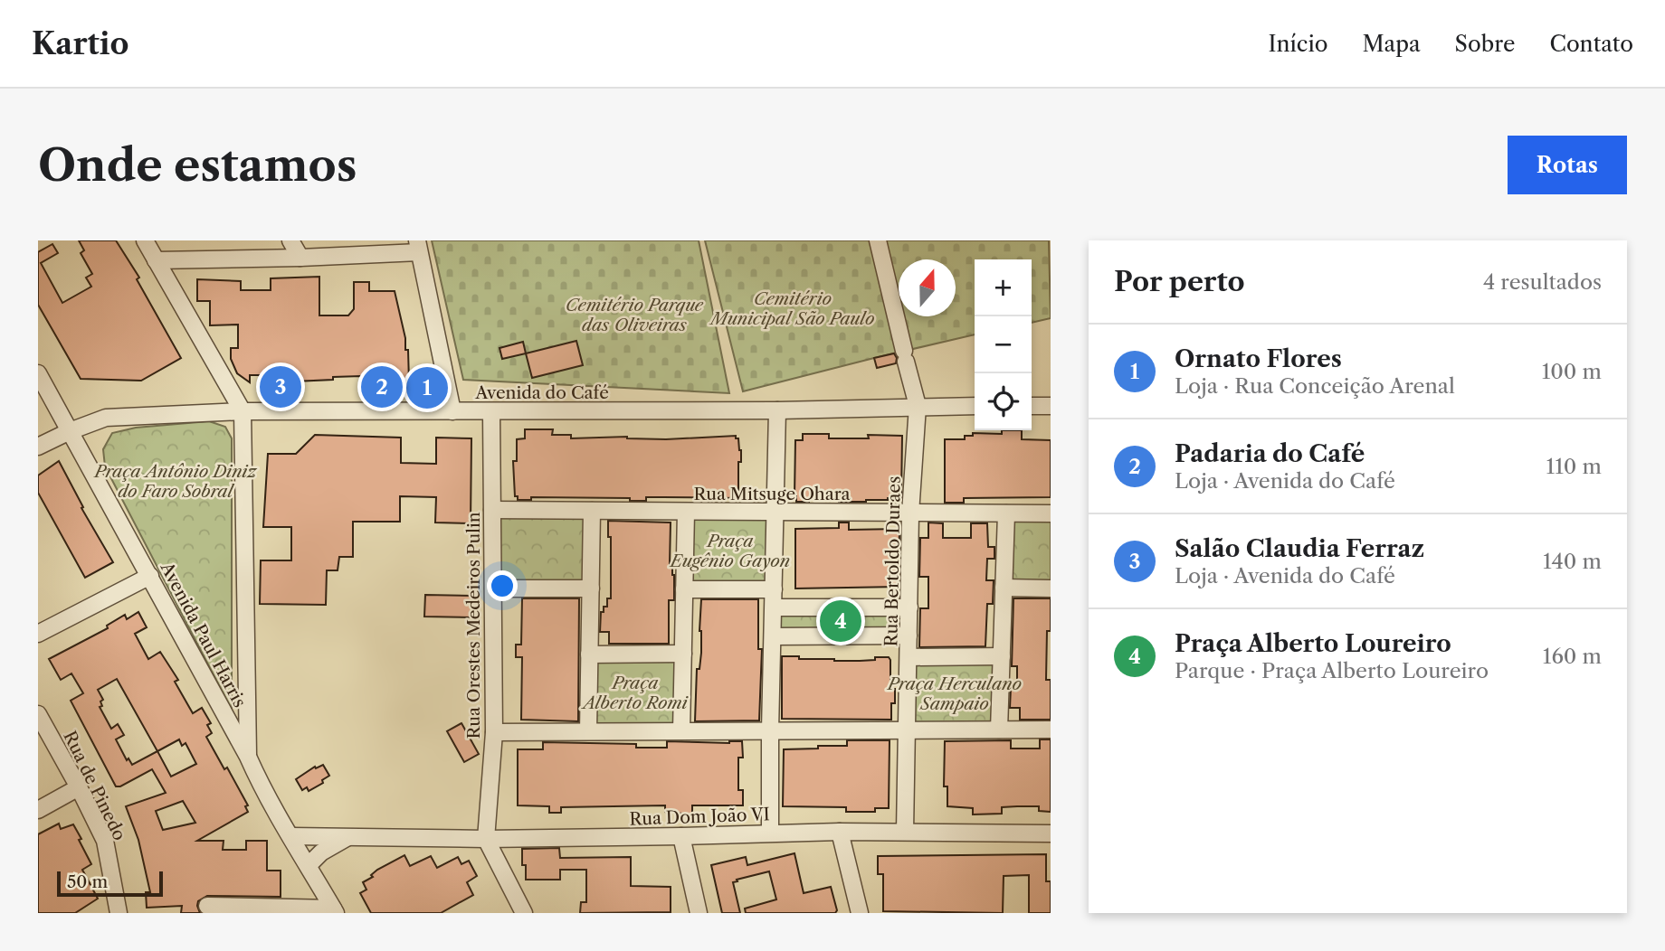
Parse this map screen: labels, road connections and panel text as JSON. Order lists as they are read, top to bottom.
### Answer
{
  "streets": {
    "street": [
      "Avenida do Café",
      "Rua Mitsuge Ohara",
      "Rua Bertoldo Duraes",
      "Rua Orestes Medeiros Pulin",
      "Avenida Paul Harris",
      "Rua de Pinedo",
      "Rua Dom João VI"
    ]
  },
  "crossings": [
    ["Avenida do Café", "Rua Bertoldo Duraes"],
    ["Avenida do Café", "Rua Orestes Medeiros Pulin"],
    ["Avenida do Café", "Avenida Paul Harris"],
    ["Rua Mitsuge Ohara", "Rua Bertoldo Duraes"],
    ["Rua Mitsuge Ohara", "Rua Orestes Medeiros Pulin"],
    ["Rua Bertoldo Duraes", "Rua Dom João VI"],
    ["Rua Orestes Medeiros Pulin", "Rua Dom João VI"],
    ["Avenida Paul Harris", "Rua Dom João VI"]
  ],
  "parks": [
    "Cemitério Municipal São Paulo",
    "Cemitério Parque das Oliveiras",
    "Praça Antônio Diniz do Faro Sobral",
    "Praça Eugênio Gayon",
    "Praça Alberto Romi",
    "Praça Herculano Sampaio"
  ],
  "scale_bar": "50 m",
  "north": "top",
  "page": {
    "header": "Kartio",
    "nav": [
      "Início",
      "Mapa",
      "Sobre",
      "Contato"
    ],
    "buttons": "Rotas",
    "title": "Onde estamos",
    "heading": ["Por perto", "4 resultados"],
    "map_buttons": ["+", "−"],
    "list": [
      {
        "mark": "1",
        "name": "Ornato Flores",
        "note": "Loja · Rua Conceição Arenal",
        "value": "100 m"
      },
      {
        "mark": "2",
        "name": "Padaria do Café",
        "note": "Loja · Avenida do Café",
        "value": "110 m"
      },
      {
        "mark": "3",
        "name": "Salão Claudia Ferraz",
        "note": "Loja · Avenida do Café",
        "value": "140 m"
      },
      {
        "mark": "4",
        "name": "Praça Alberto Loureiro",
        "note": "Parque · Praça Alberto Loureiro",
        "value": "160 m"
      }
    ],
    "pins": [
      "2",
      "3",
      "1",
      "4"
    ],
    "scale": "50 m"
  }
}
